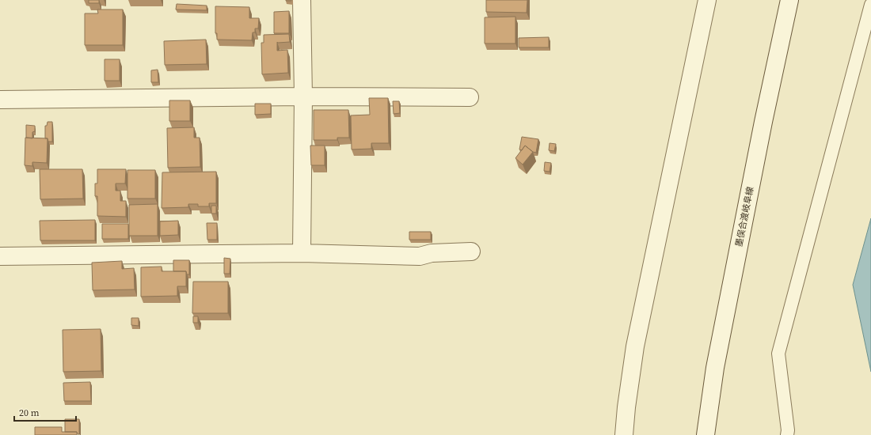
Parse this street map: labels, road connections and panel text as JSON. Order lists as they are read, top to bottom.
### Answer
{
  "streets": {
    "street": ["墨俣合渡岐阜線"]
  },
  "scale_bar": "20 m"
}
